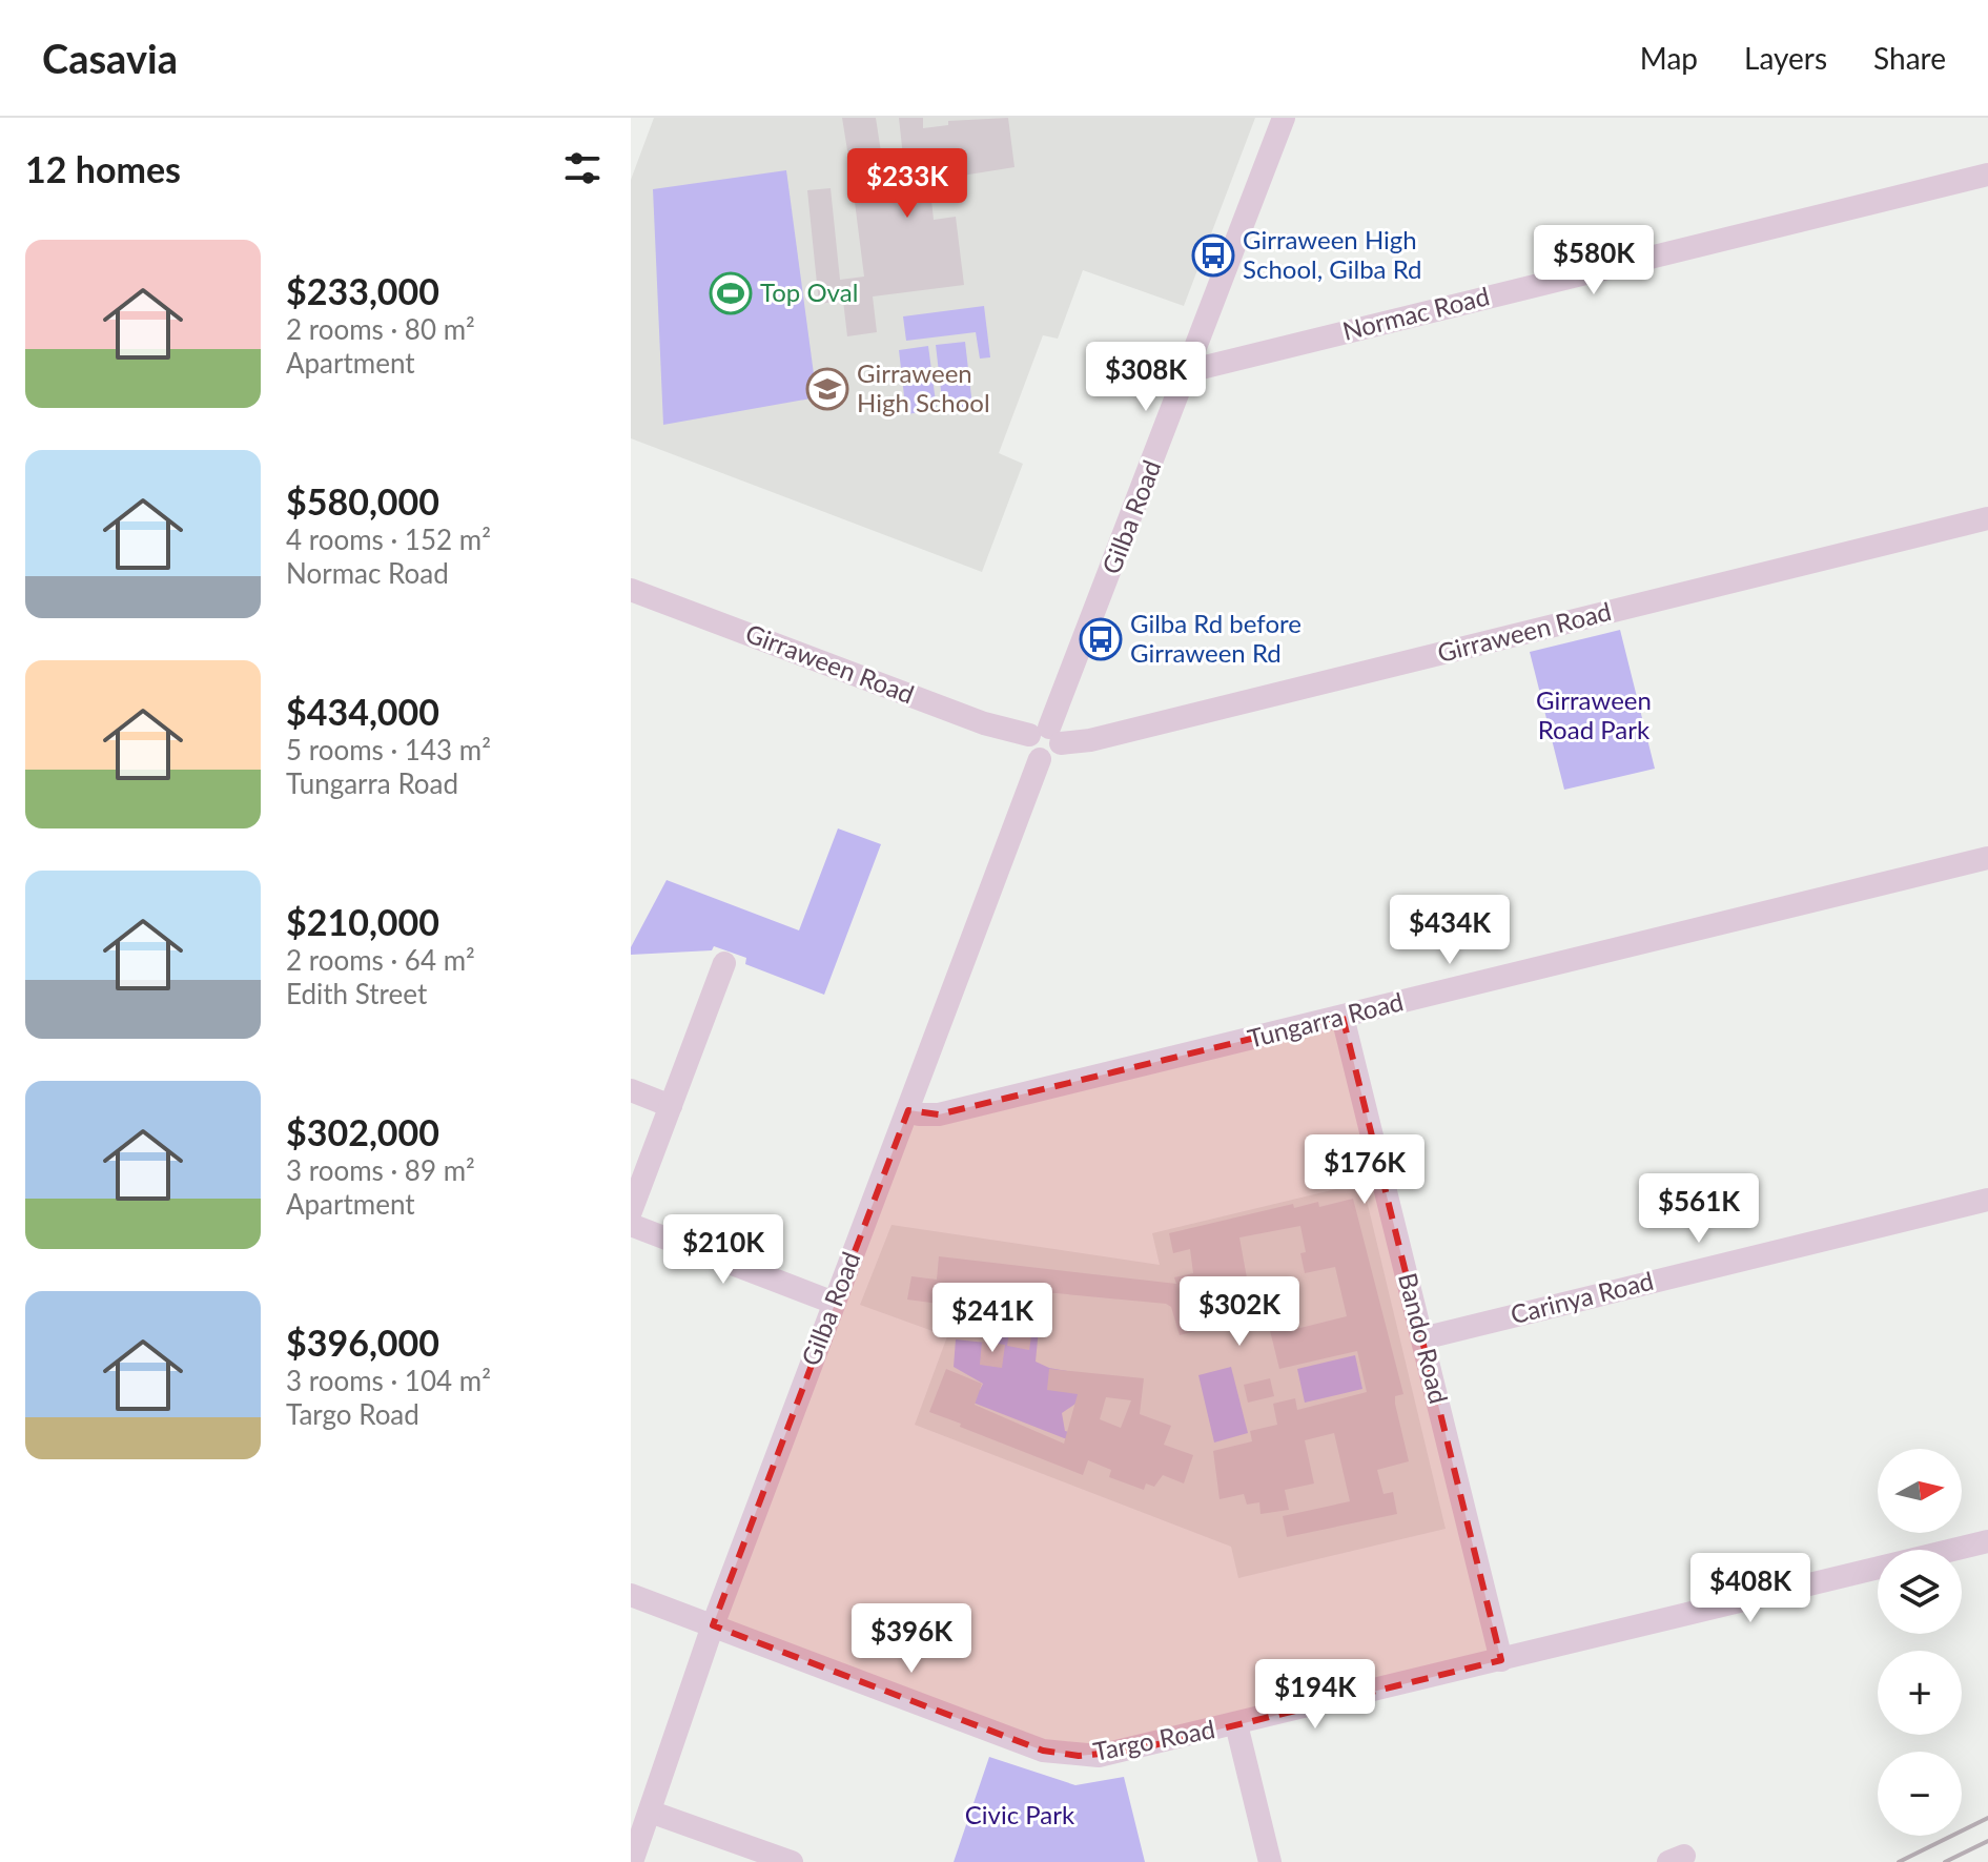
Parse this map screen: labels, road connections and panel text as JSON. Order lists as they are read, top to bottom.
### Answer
{
  "streets": {
    "street": [
      "Normac Road",
      "Gilba Road",
      "Girraween Road",
      "Tungarra Road",
      "Carinya Road",
      "Bando Road",
      "Targo Road"
    ]
  },
  "crossings": [
    ["Normac Road", "Gilba Road"],
    ["Gilba Road", "Girraween Road"],
    ["Gilba Road", "Tungarra Road"],
    ["Gilba Road", "Targo Road"],
    ["Tungarra Road", "Bando Road"],
    ["Carinya Road", "Bando Road"],
    ["Bando Road", "Targo Road"]
  ],
  "parks": ["Girraween Road Park", "Civic Park"],
  "places": {
    "bus stop": ["Girraween High School, Gilba Rd", "Gilba Rd before Girraween Rd"],
    "sports": ["Top Oval"],
    "school or university": ["Girraween High School"]
  },
  "north": "right",
  "page": {
    "header": "Casavia",
    "nav": ["Map", "Layers", "Share"],
    "heading": "12 homes",
    "price": [
      "$233K",
      "$580K",
      "$308K",
      "$434K",
      "$176K",
      "$561K",
      "$210K",
      "$302K",
      "$241K",
      "$408K",
      "$396K",
      "$194K"
    ],
    "list": [
      {
        "name": "$233,000",
        "note": "2 rooms · 80 m² · Apartment"
      },
      {
        "name": "$580,000",
        "note": "4 rooms · 152 m² · Normac Road"
      },
      {
        "name": "$434,000",
        "note": "5 rooms · 143 m² · Tungarra Road"
      },
      {
        "name": "$210,000",
        "note": "2 rooms · 64 m² · Edith Street"
      },
      {
        "name": "$302,000",
        "note": "3 rooms · 89 m² · Apartment"
      },
      {
        "name": "$396,000",
        "note": "3 rooms · 104 m² · Targo Road"
      }
    ],
    "map_buttons": ["+", "−"]
  }
}
